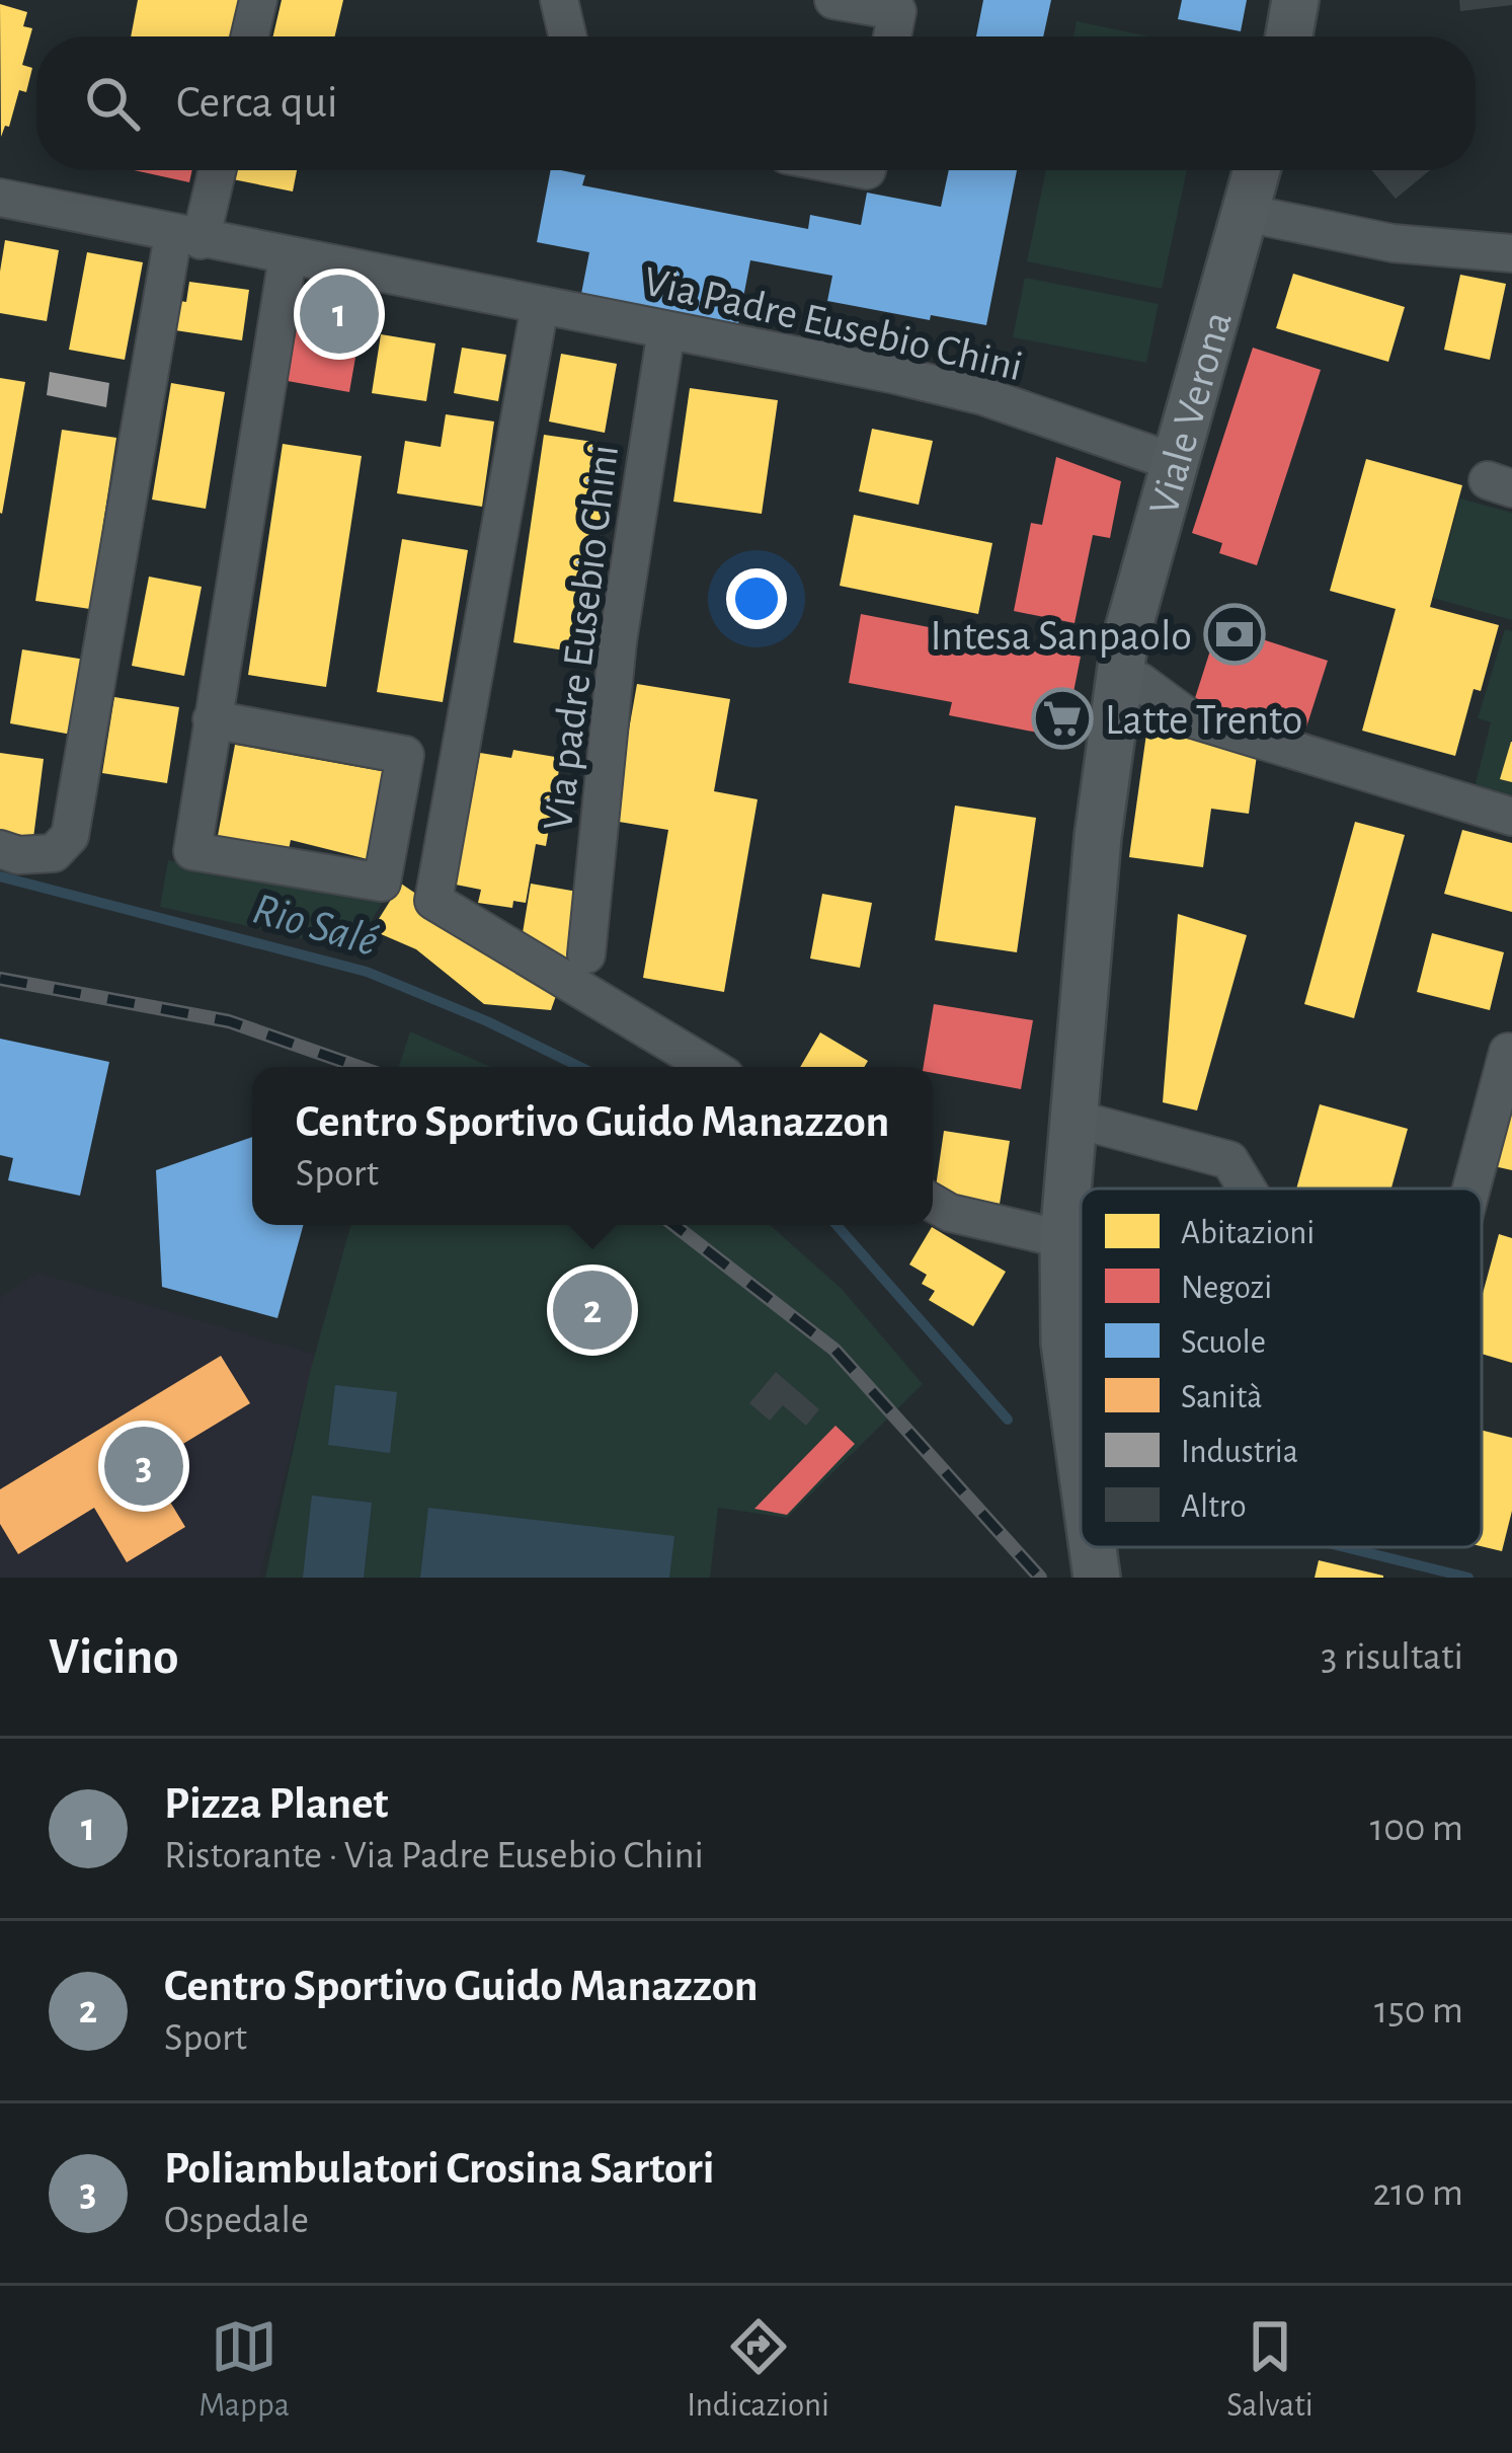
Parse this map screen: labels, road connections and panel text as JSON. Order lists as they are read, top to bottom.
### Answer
{
  "streets": {
    "main road": ["Viale Verona"],
    "street": ["Via Padre Eusebio Chini", "Via padre Eusebio Chini"]
  },
  "crossings": [
    ["Via Padre Eusebio Chini", "Viale Verona"],
    ["Via Padre Eusebio Chini", "Via padre Eusebio Chini"]
  ],
  "water": ["Rio Salé"],
  "places": {
    "bank": ["Intesa Sanpaolo"],
    "supermarket": ["Latte Trento"]
  },
  "legend": [
    "Abitazioni",
    "Negozi",
    "Scuole",
    "Sanità",
    "Industria",
    "Altro"
  ],
  "page": {
    "search": "Cerca qui",
    "pins": ["1", "2", "3"],
    "popup": ["Centro Sportivo Guido Manazzon", "Sport"],
    "heading": ["Vicino", "3 risultati"],
    "list": [
      {
        "mark": "1",
        "name": "Pizza Planet",
        "note": "Ristorante · Via Padre Eusebio Chini",
        "value": "100 m"
      },
      {
        "mark": "2",
        "name": "Centro Sportivo Guido Manazzon",
        "note": "Sport",
        "value": "150 m"
      },
      {
        "mark": "3",
        "name": "Poliambulatori Crosina Sartori",
        "note": "Ospedale",
        "value": "210 m"
      }
    ],
    "nav": ["Mappa", "Indicazioni", "Salvati"]
  }
}
